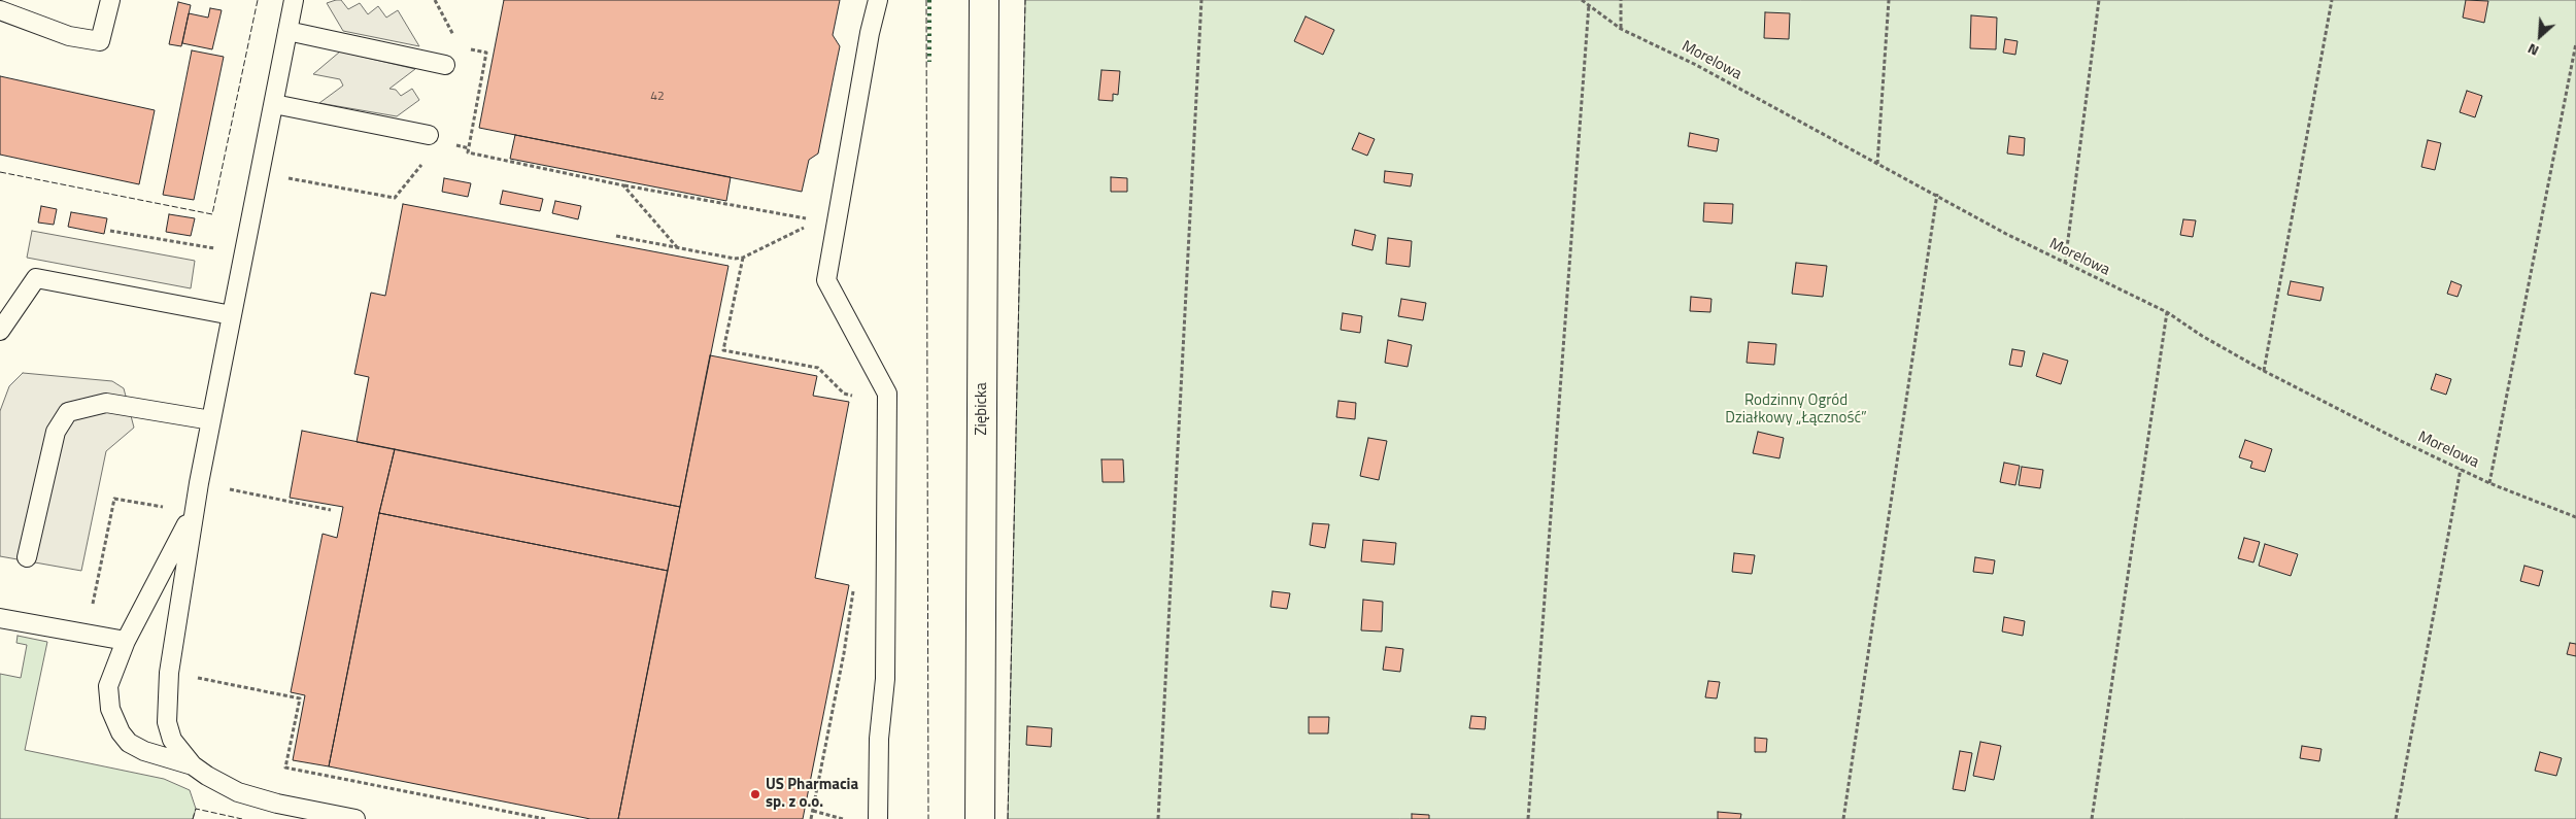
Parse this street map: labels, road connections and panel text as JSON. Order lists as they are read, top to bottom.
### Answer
{
  "streets": {
    "street": ["Ziębicka"],
    "path": ["Morelowa"]
  },
  "parks": ["Rodzinny Ogród Działkowy „Łączność”"],
  "places": ["US Pharmacia sp. z o.o."],
  "house_numbers": ["42"],
  "north": "bottom left"
}
